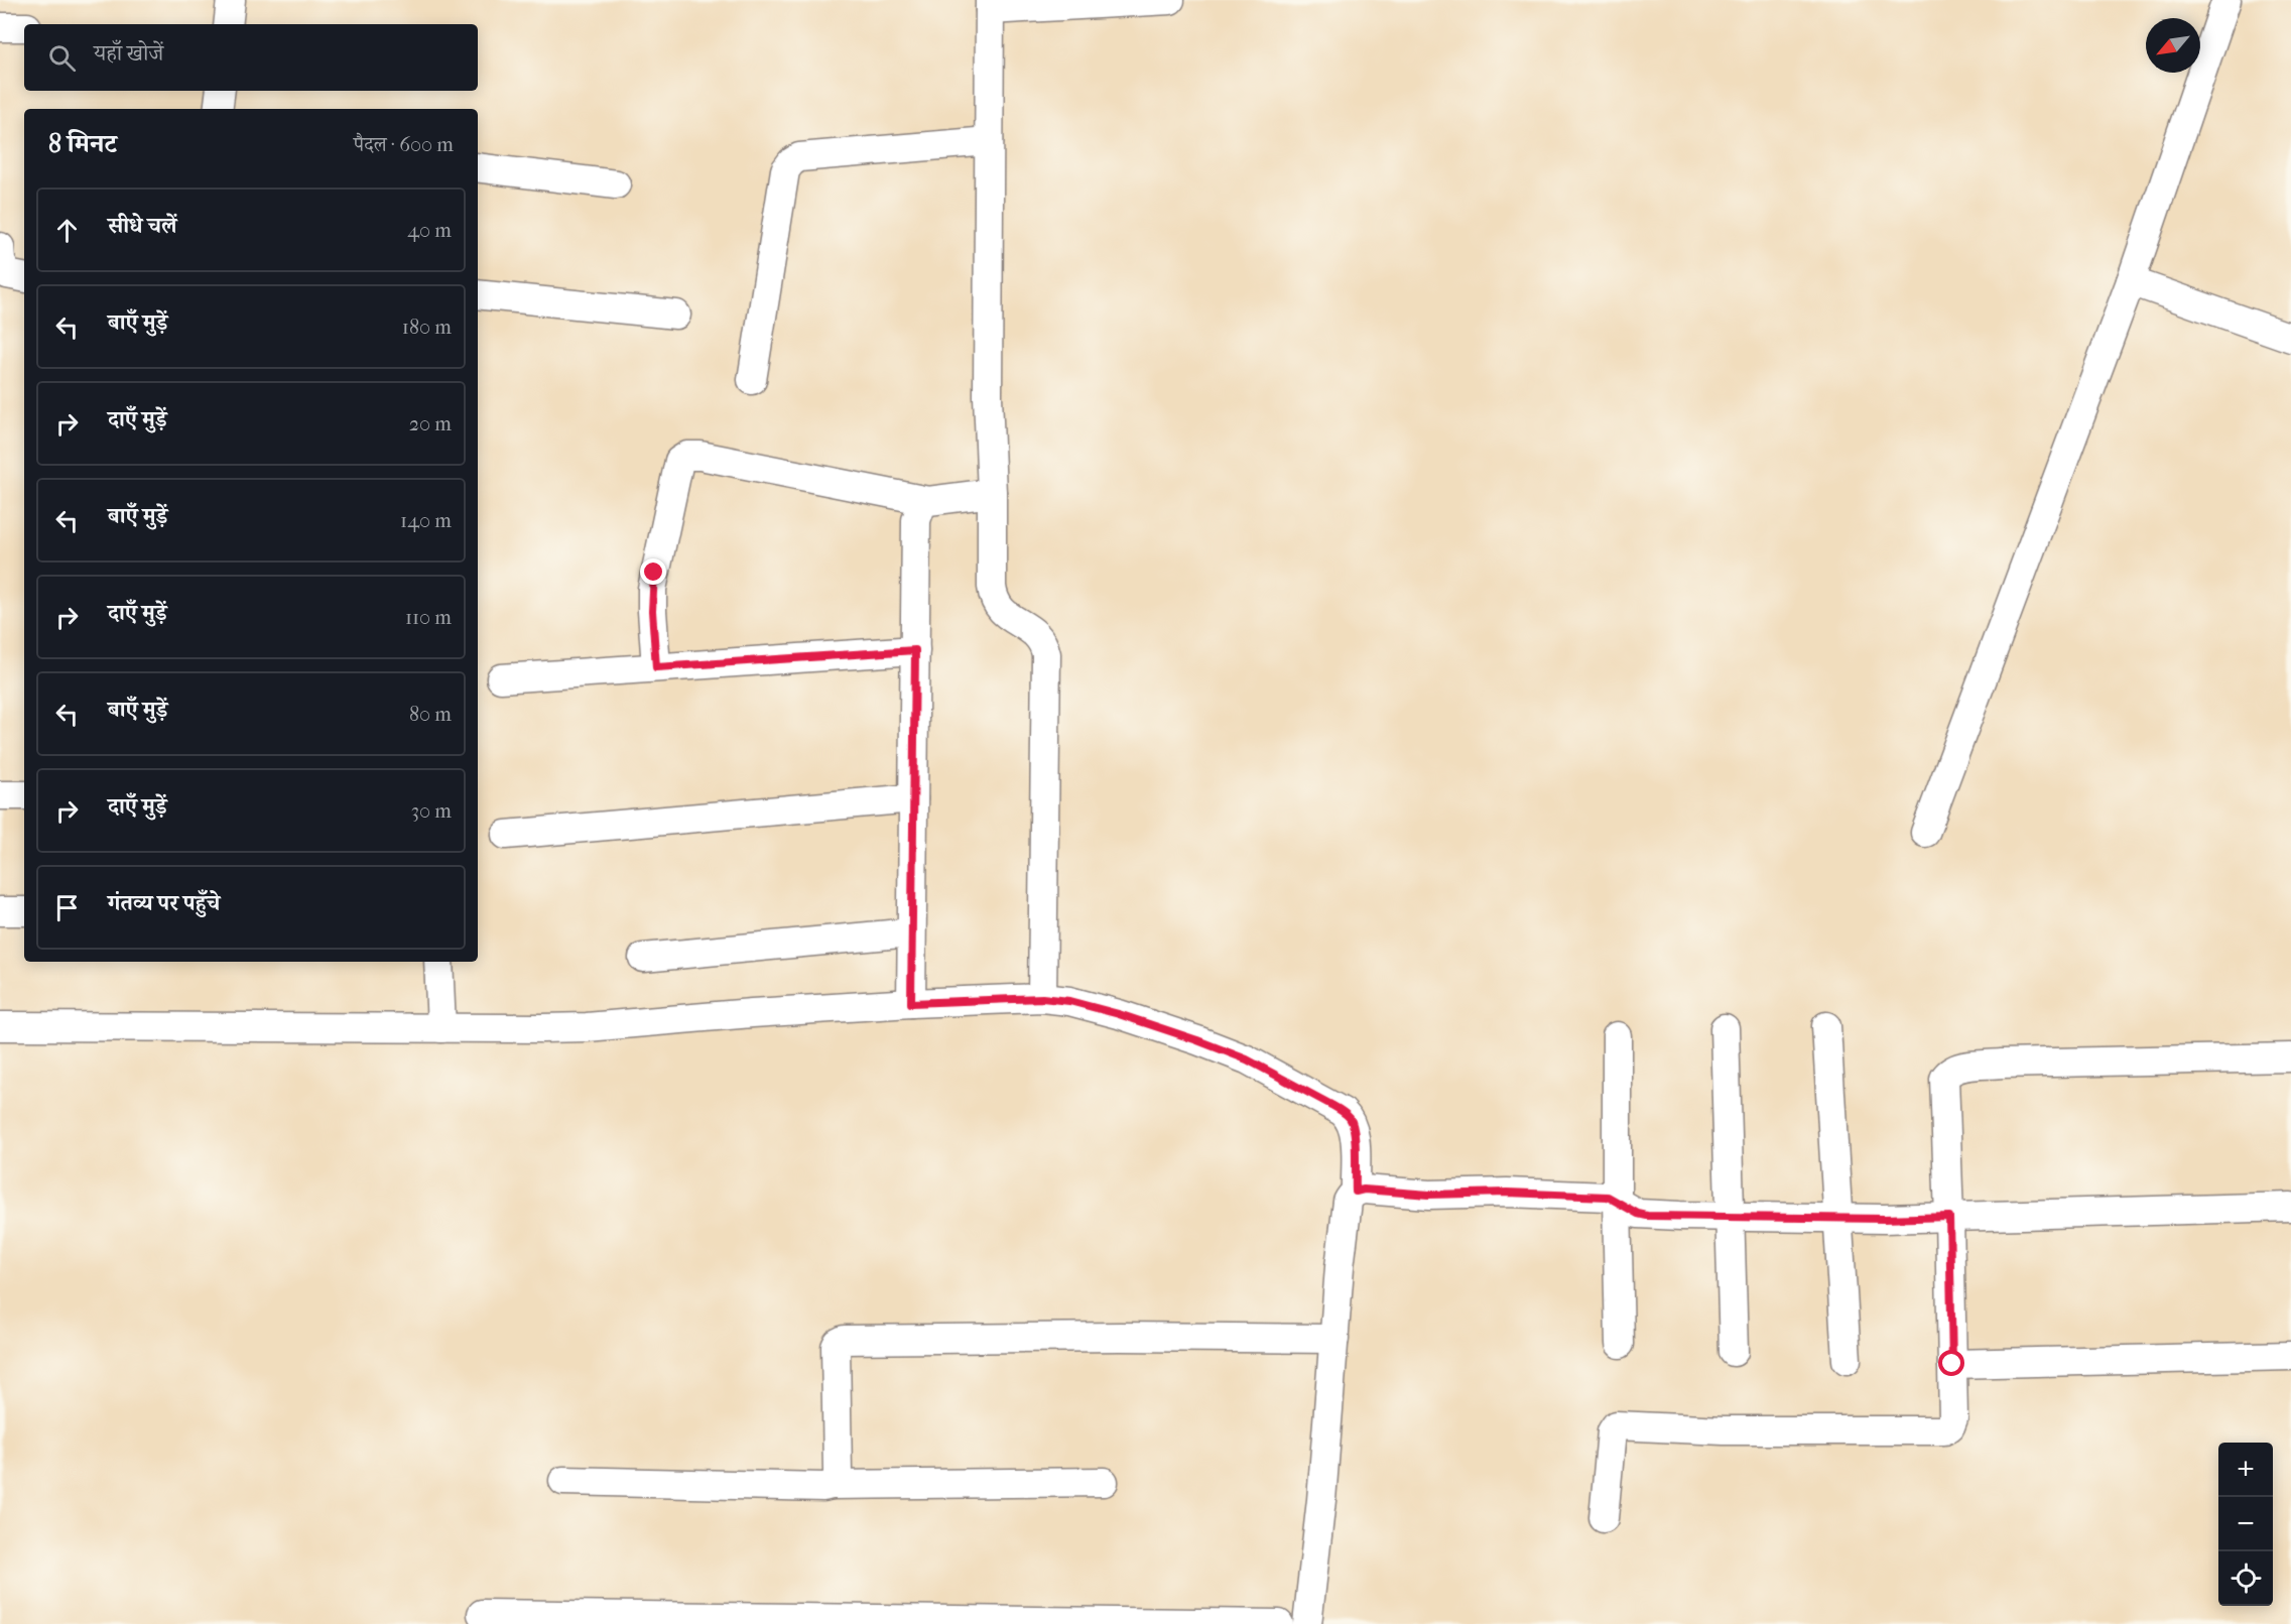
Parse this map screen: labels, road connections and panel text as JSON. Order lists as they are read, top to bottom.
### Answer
{
  "north": "bottom left",
  "page": {
    "search": "यहाँ खोजें",
    "heading": ["8 मिनट", "पैदल · 600 m"],
    "list": [
      ["सीधे चलें", "40 m"],
      ["बाएँ मुड़ें", "180 m"],
      ["दाएँ मुड़ें", "20 m"],
      ["बाएँ मुड़ें", "140 m"],
      ["दाएँ मुड़ें", "110 m"],
      ["बाएँ मुड़ें", "80 m"],
      ["दाएँ मुड़ें", "30 m"],
      "गंतव्य पर पहुँचे"
    ],
    "map_buttons": ["+", "−"]
  }
}
